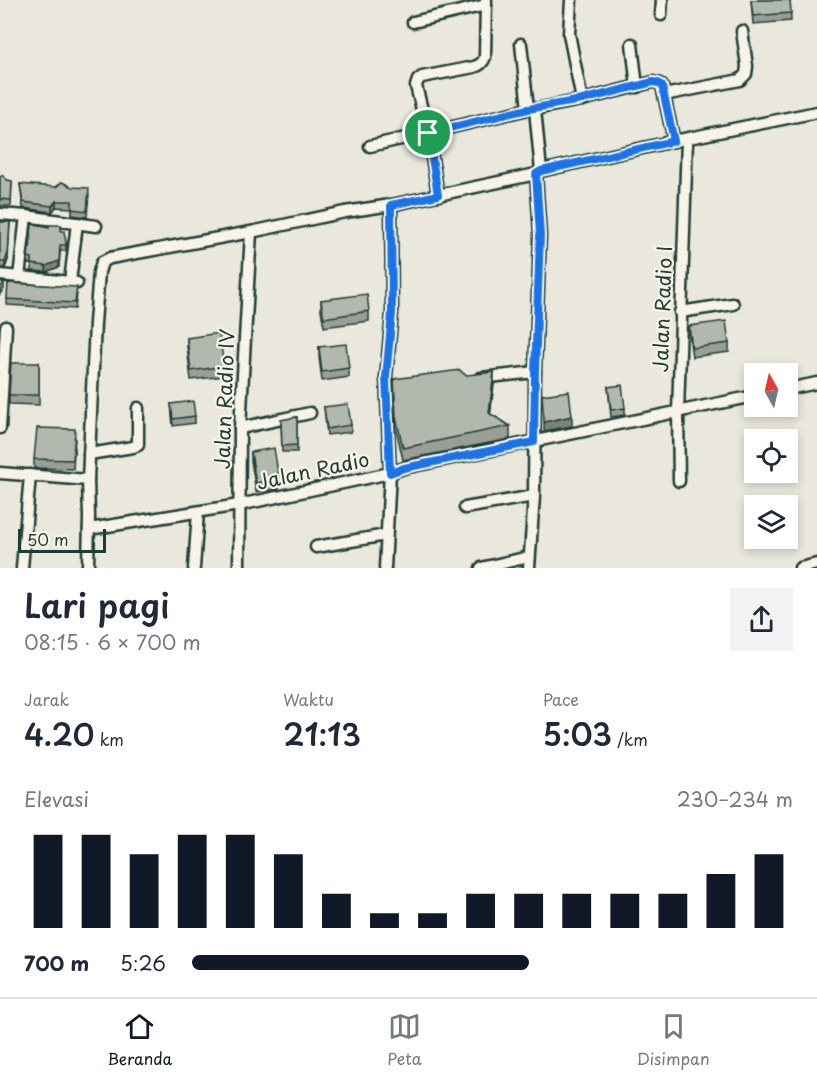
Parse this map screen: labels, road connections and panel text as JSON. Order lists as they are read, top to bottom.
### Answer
{
  "streets": {
    "street": ["Jalan Radio I", "Jalan Radio IV", "Jalan Radio"]
  },
  "crossings": [
    ["Jalan Radio I", "Jalan Radio"],
    ["Jalan Radio IV", "Jalan Radio"]
  ],
  "scale_bar": "50 m",
  "north": "top",
  "page": {
    "scale": "50 m",
    "heading": ["Lari pagi", "08:15 · 6 × 700 m"],
    "stats": [
      ["Jarak", "4.20 km"],
      ["Waktu", "21:13"],
      ["Pace", "5:03 /km"]
    ],
    "chart": ["Elevasi", "230–234 m"],
    "list": [
      {
        "name": "700 m",
        "note": "5:26"
      }
    ],
    "tabs": ["Beranda", "Peta", "Disimpan"]
  }
}
